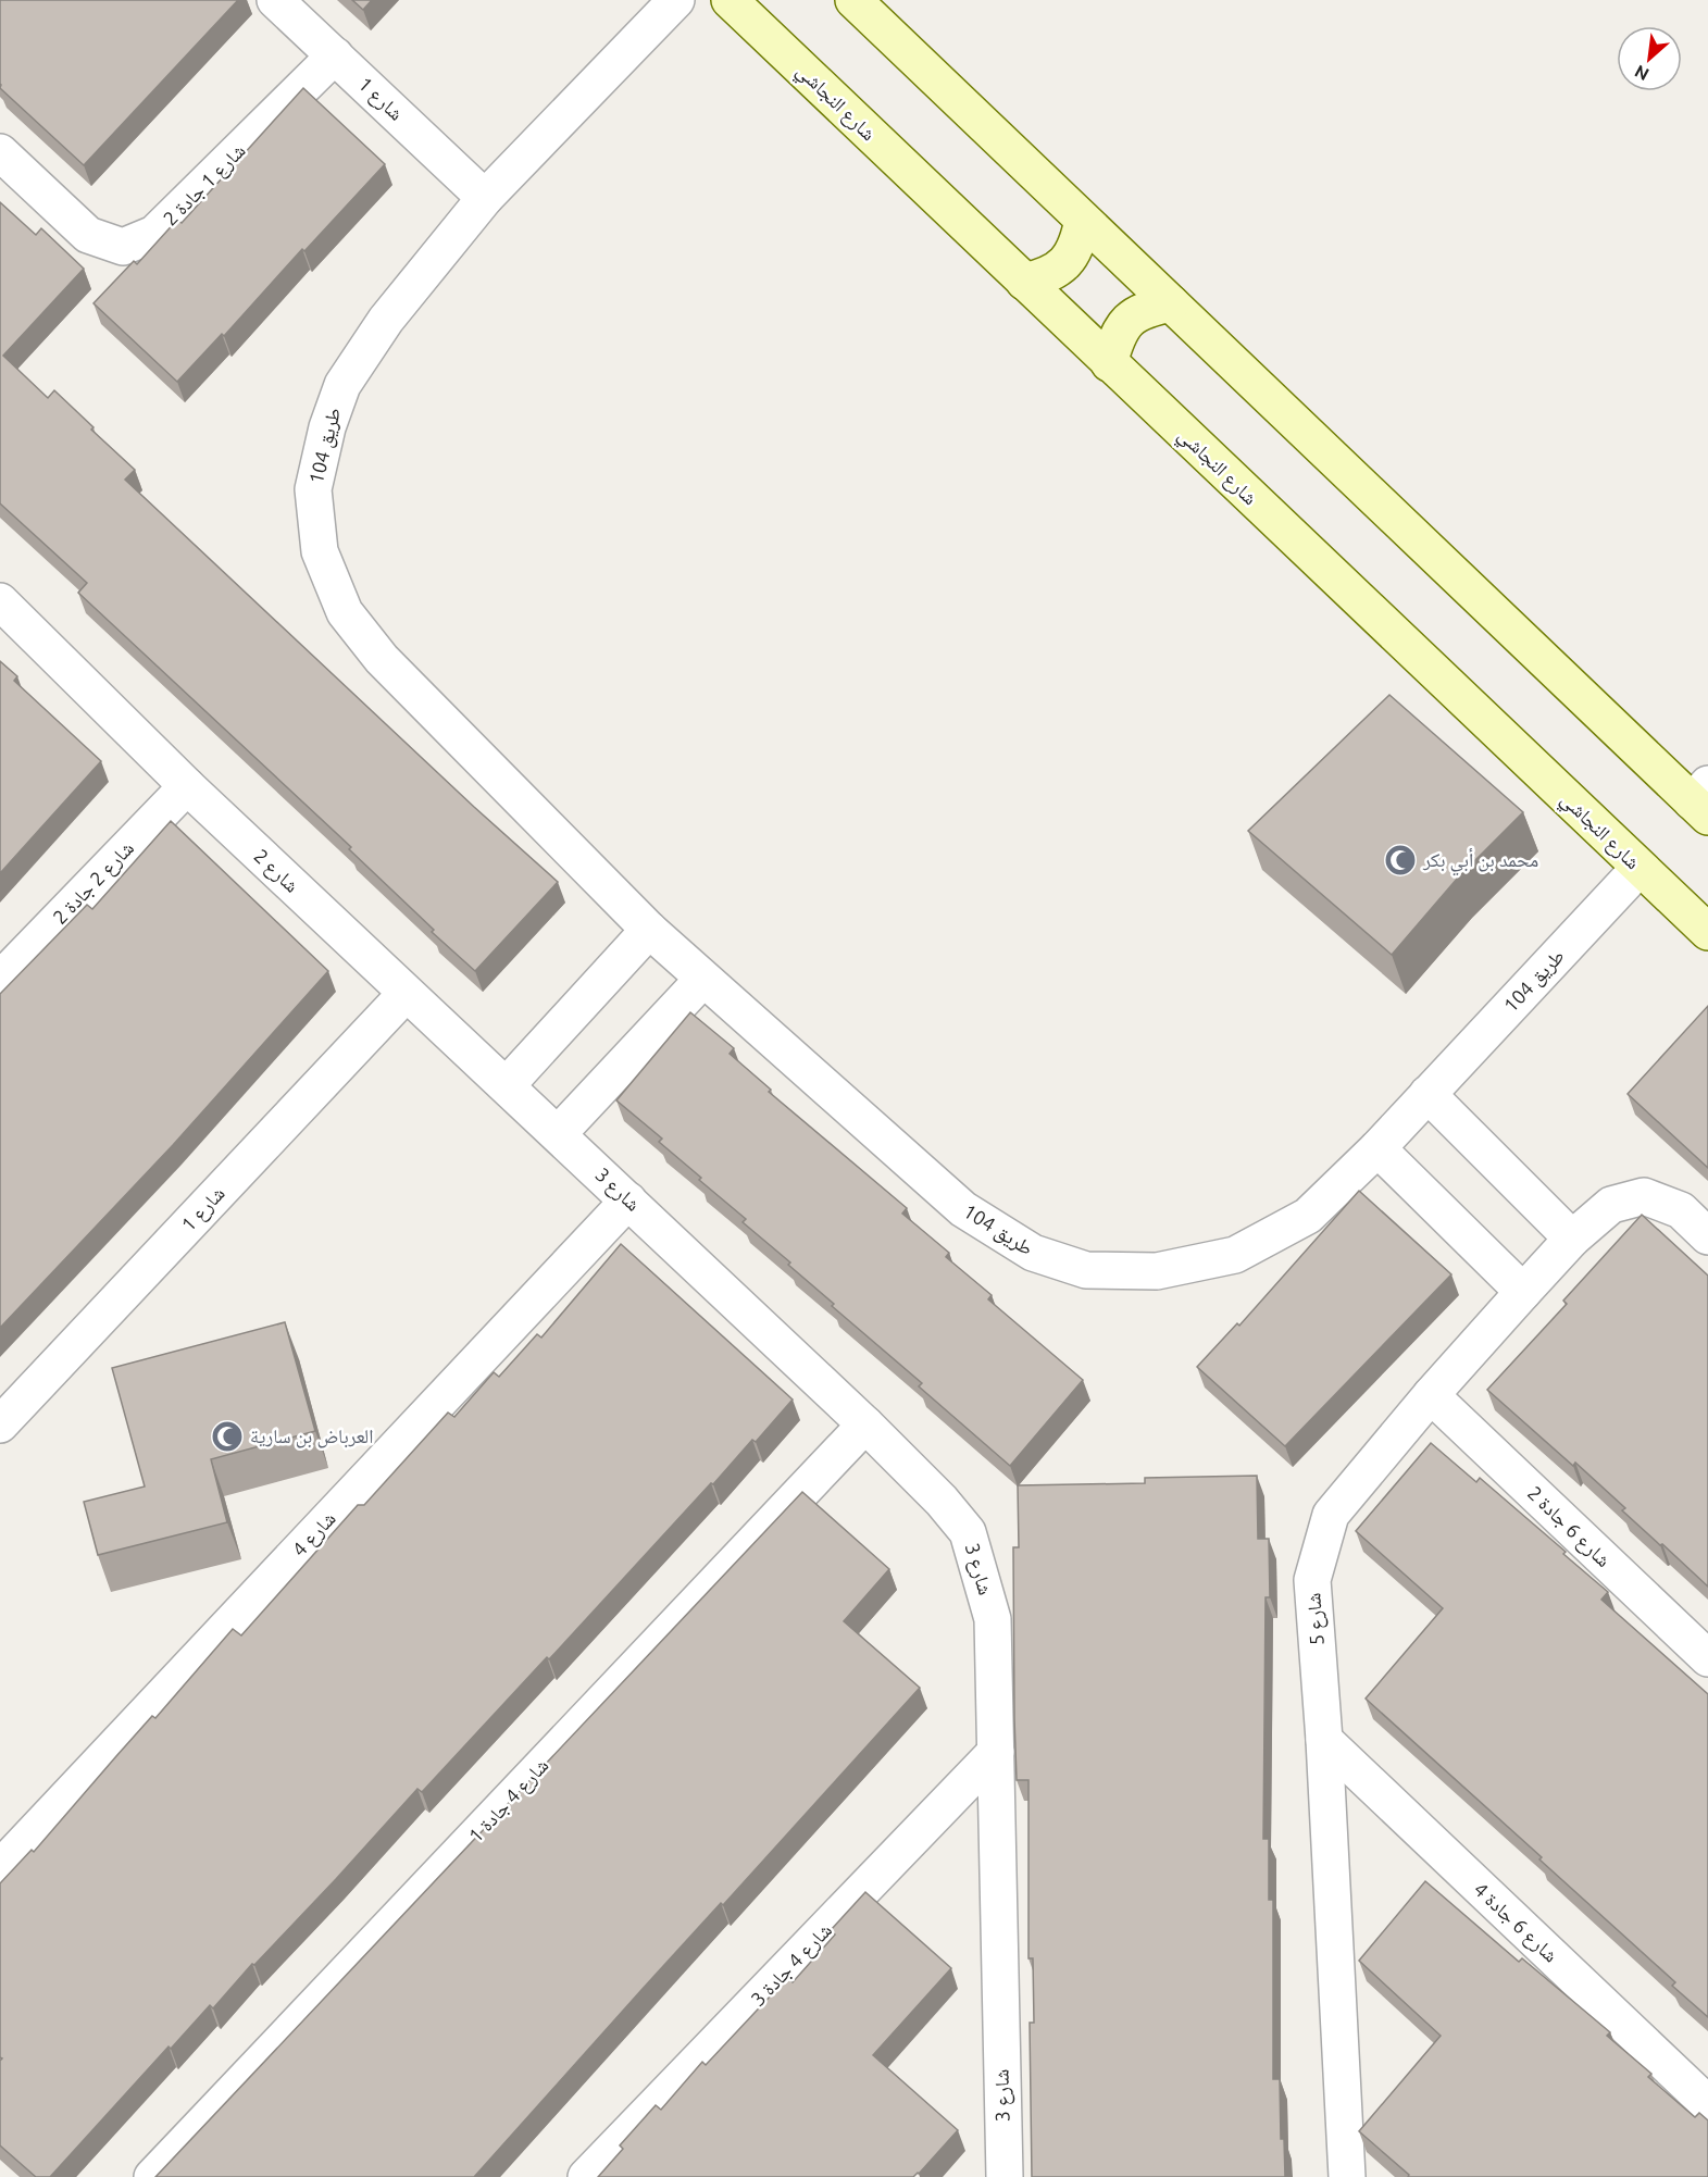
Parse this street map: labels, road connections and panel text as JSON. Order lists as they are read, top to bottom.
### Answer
{
  "streets": {
    "main road": ["شارع النجاشي"],
    "street": [
      "شارع 1",
      "شارع 1 جادة 2",
      "طريق 104",
      "شارع 2",
      "شارع 2 جادة 2",
      "شارع 3",
      "شارع 6 جادة 2",
      "شارع 4",
      "شارع 5",
      "شارع 4 جادة 1",
      "شارع 6 جادة 4",
      "شارع 4 جادة 3"
    ]
  },
  "crossings": [
    ["شارع 1", "شارع 1 جادة 2"],
    ["شارع 1", "طريق 104"],
    ["شارع 1", "شارع 2"],
    ["شارع النجاشي", "طريق 104"],
    ["شارع 2", "شارع 2 جادة 2"],
    ["شارع 2", "شارع 3"],
    ["شارع 3", "شارع 4"],
    ["شارع 3", "شارع 4 جادة 1"],
    ["شارع 3", "شارع 4 جادة 3"],
    ["شارع 6 جادة 2", "شارع 5"],
    ["شارع 5", "شارع 6 جادة 4"]
  ],
  "places": {
    "mosque": ["محمد بن أبي بكر", "العرباض بن سارية"]
  },
  "north": "bottom left"
}
